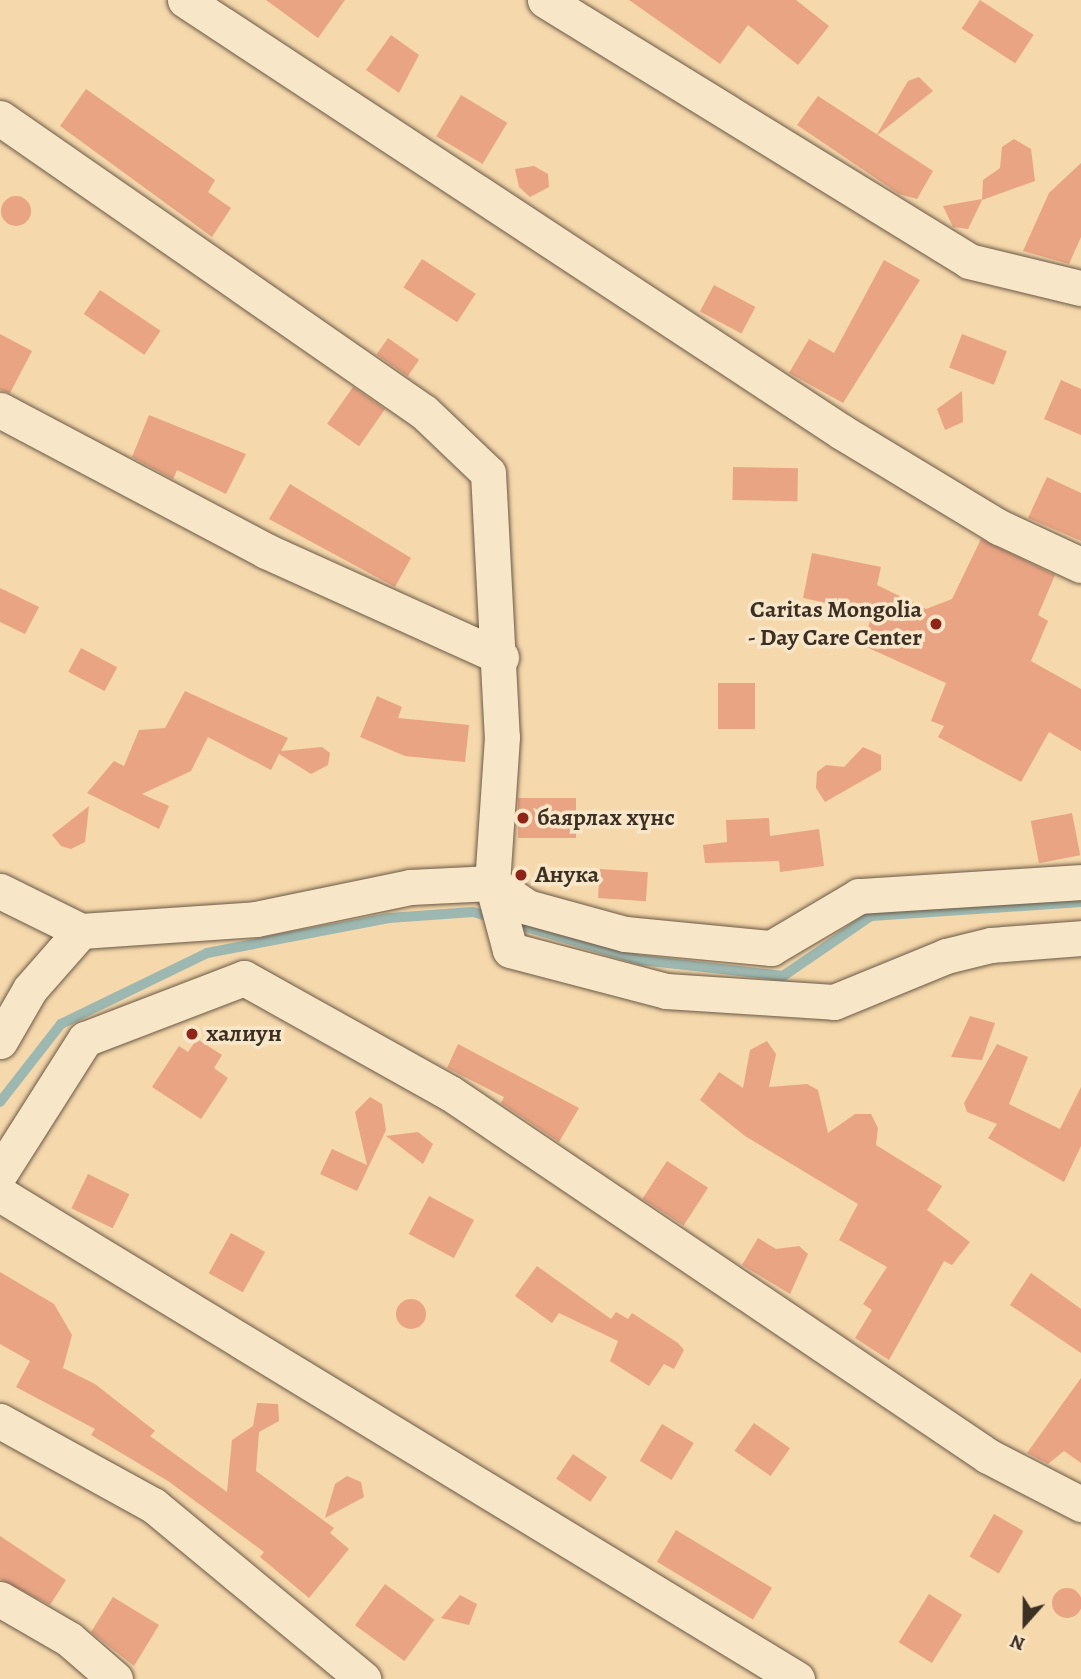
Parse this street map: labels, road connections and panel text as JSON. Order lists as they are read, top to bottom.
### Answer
{
  "places": [
    "Caritas Mongolia - Day Care Center",
    "баярлах хүнс",
    "Анука",
    "халиун"
  ],
  "north": "bottom"
}
